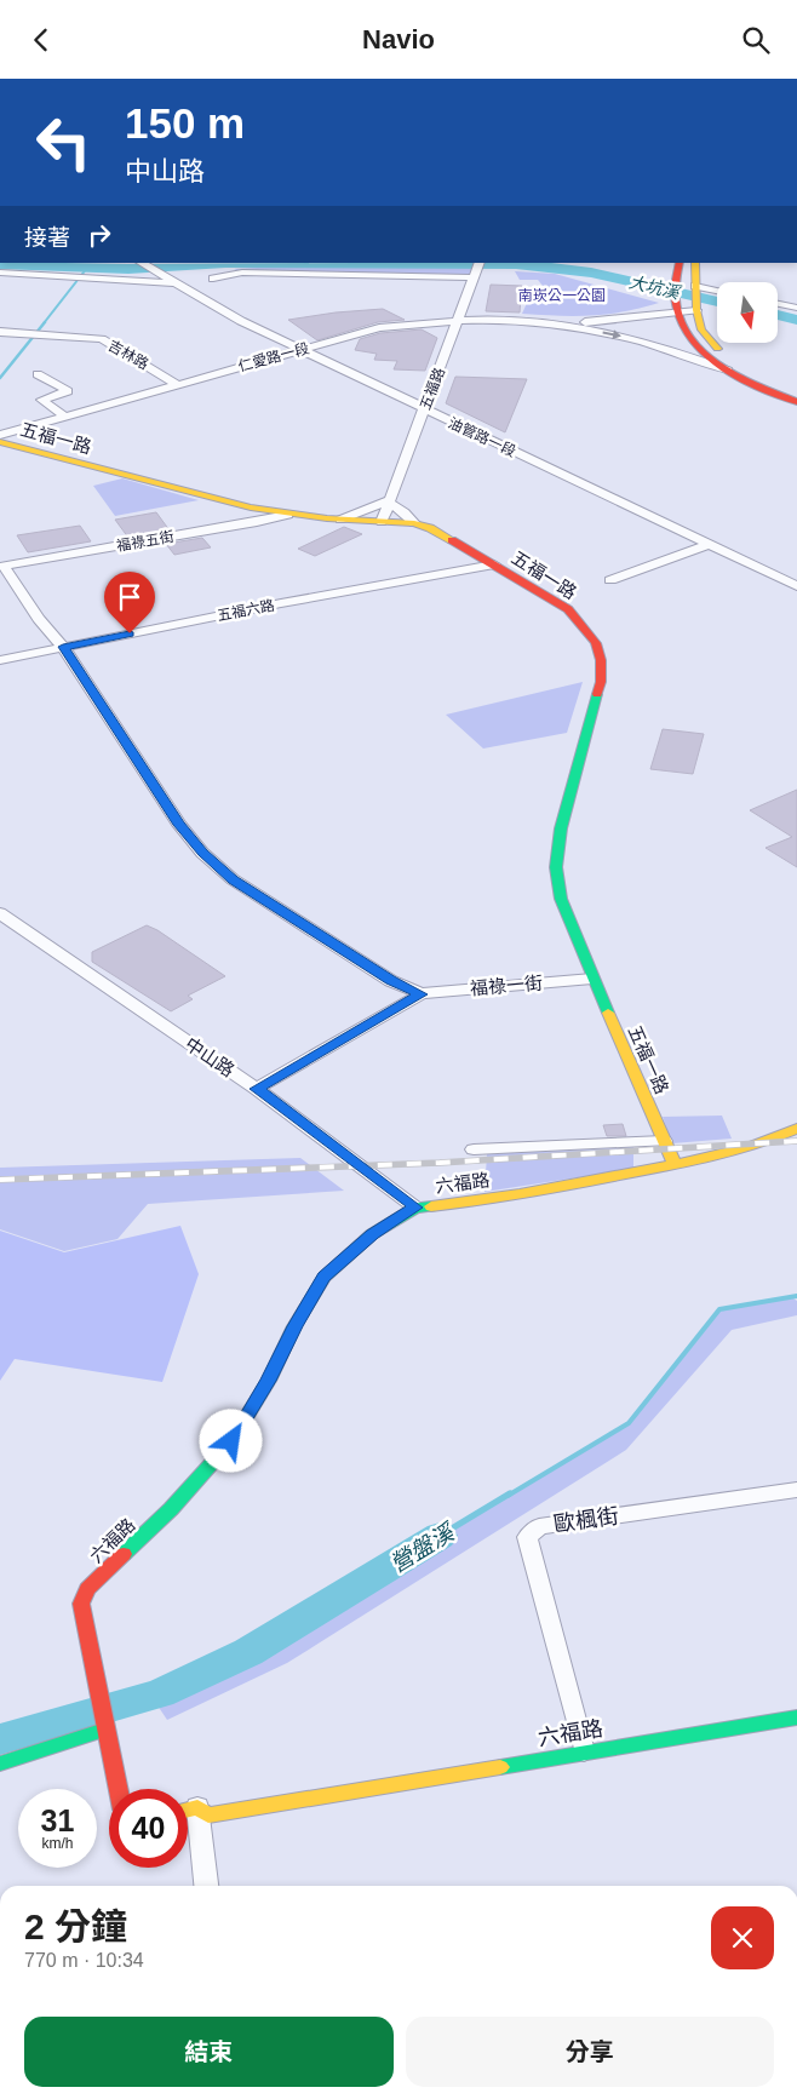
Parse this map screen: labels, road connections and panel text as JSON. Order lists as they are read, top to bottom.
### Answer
{
  "streets": {
    "street": [
      "吉林路",
      "仁愛路一段",
      "五福路",
      "油管路一段",
      "五福一路",
      "福祿五街",
      "五福六路",
      "福祿一街",
      "中山路",
      "六福路",
      "歐楓街"
    ]
  },
  "crossings": [
    ["吉林路", "仁愛路一段"],
    ["仁愛路一段", "五福路"],
    ["仁愛路一段", "油管路一段"],
    ["五福路", "油管路一段"],
    ["五福路", "五福一路"],
    ["五福一路", "福祿五街"],
    ["五福一路", "五福六路"],
    ["五福一路", "福祿一街"],
    ["五福一路", "六福路"],
    ["福祿一街", "中山路"],
    ["中山路", "六福路"],
    ["六福路", "歐楓街"]
  ],
  "water": ["大坑溪", "營盤溪"],
  "parks": ["南崁公一公園"],
  "north": "bottom",
  "page": {
    "header": "Navio",
    "turn": ["150 m", "中山路"],
    "then": "接著",
    "speed": "31 km/h",
    "limit": "40",
    "heading": ["2 分鐘", "770 m · 10:34"],
    "buttons": ["結束", "分享"]
  }
}
